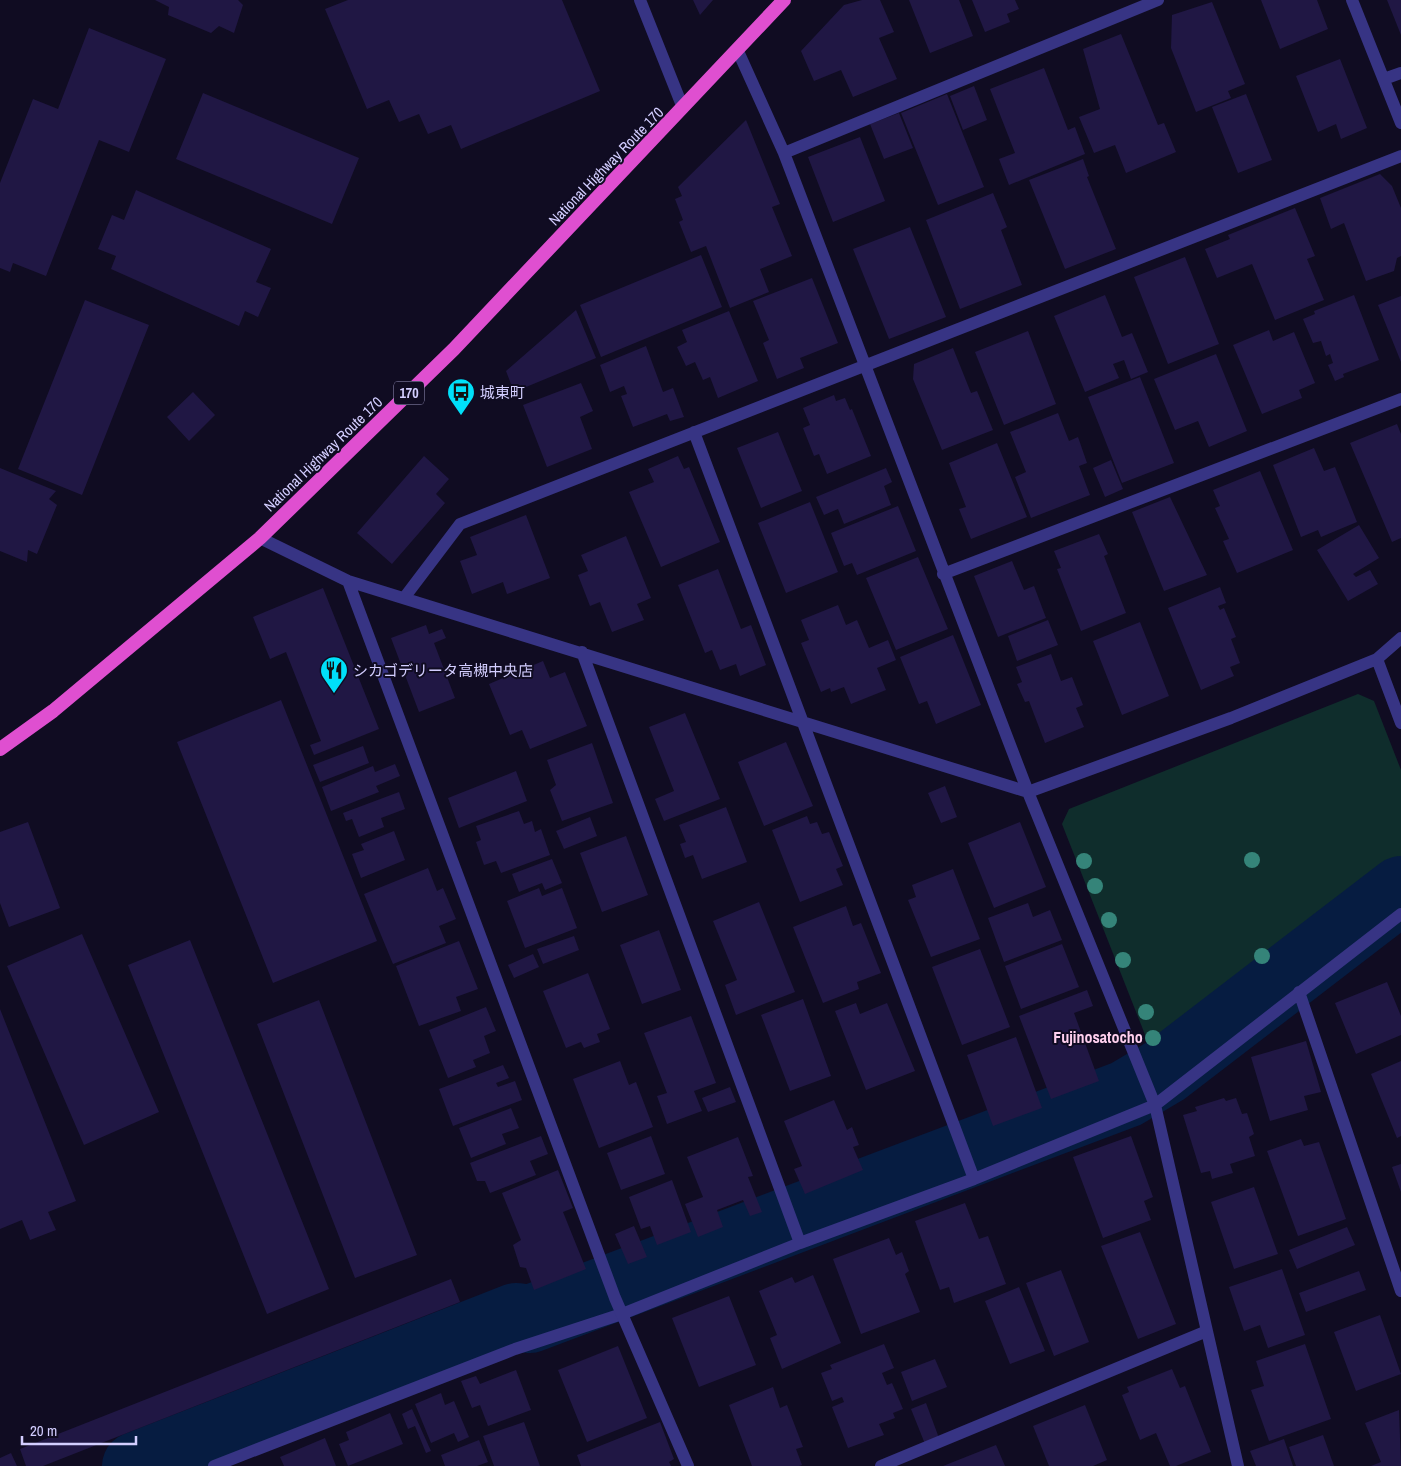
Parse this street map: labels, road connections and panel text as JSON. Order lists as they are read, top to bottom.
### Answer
{
  "streets": {
    "highway": ["National Highway Route 170", "170"]
  },
  "districts": ["Fujinosatocho"],
  "places": {
    "bus stop": ["城東町"],
    "restaurant": ["シカゴデリータ高槻中央店"]
  },
  "scale_bar": "20 m"
}
